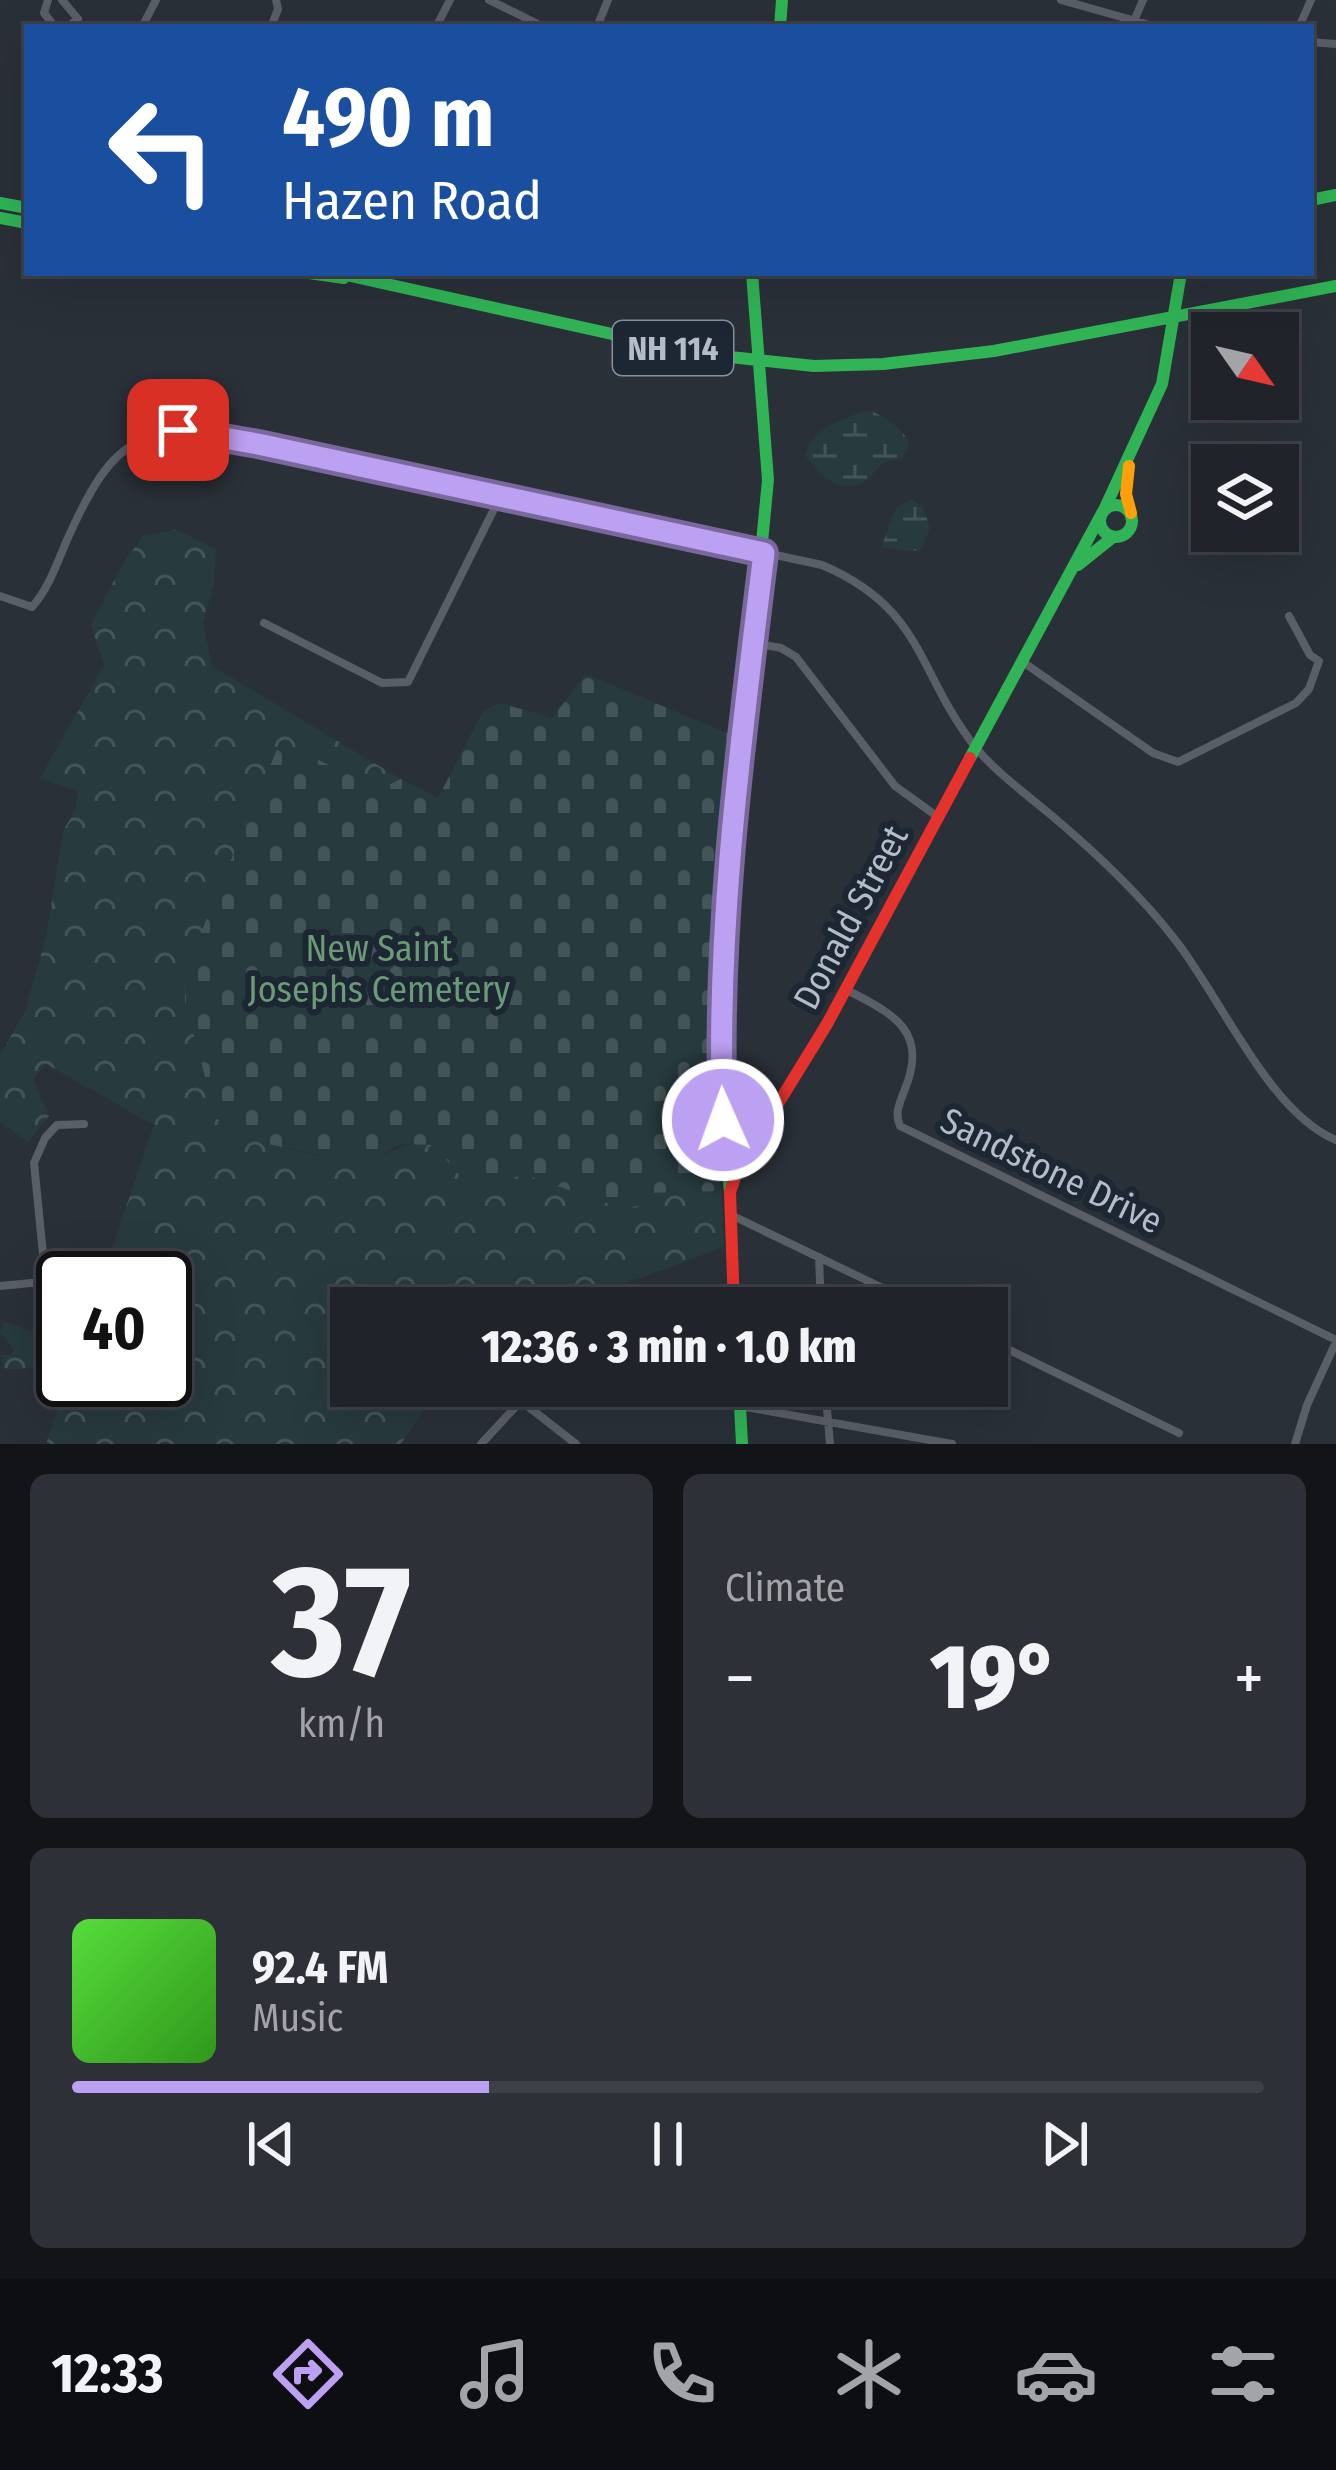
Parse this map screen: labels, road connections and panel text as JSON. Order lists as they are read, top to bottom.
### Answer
{
  "streets": {
    "street": ["NH 114", "Donald Street", "Sandstone Drive"]
  },
  "crossings": [
    ["NH 114", "Donald Street"],
    ["Donald Street", "Sandstone Drive"]
  ],
  "parks": ["New Saint Josephs Cemetery"],
  "north": "bottom right",
  "page": {
    "turn": ["490 m", "Hazen Road"],
    "limit": "40",
    "trip": "12:36 · 3 min · 1.0 km",
    "tile": [
      ["37", "km/h"],
      "Climate"
    ],
    "heat": ["−", "19°", "+"],
    "song": ["92.4 FM", "Music"],
    "tabs": "12:33"
  }
}
